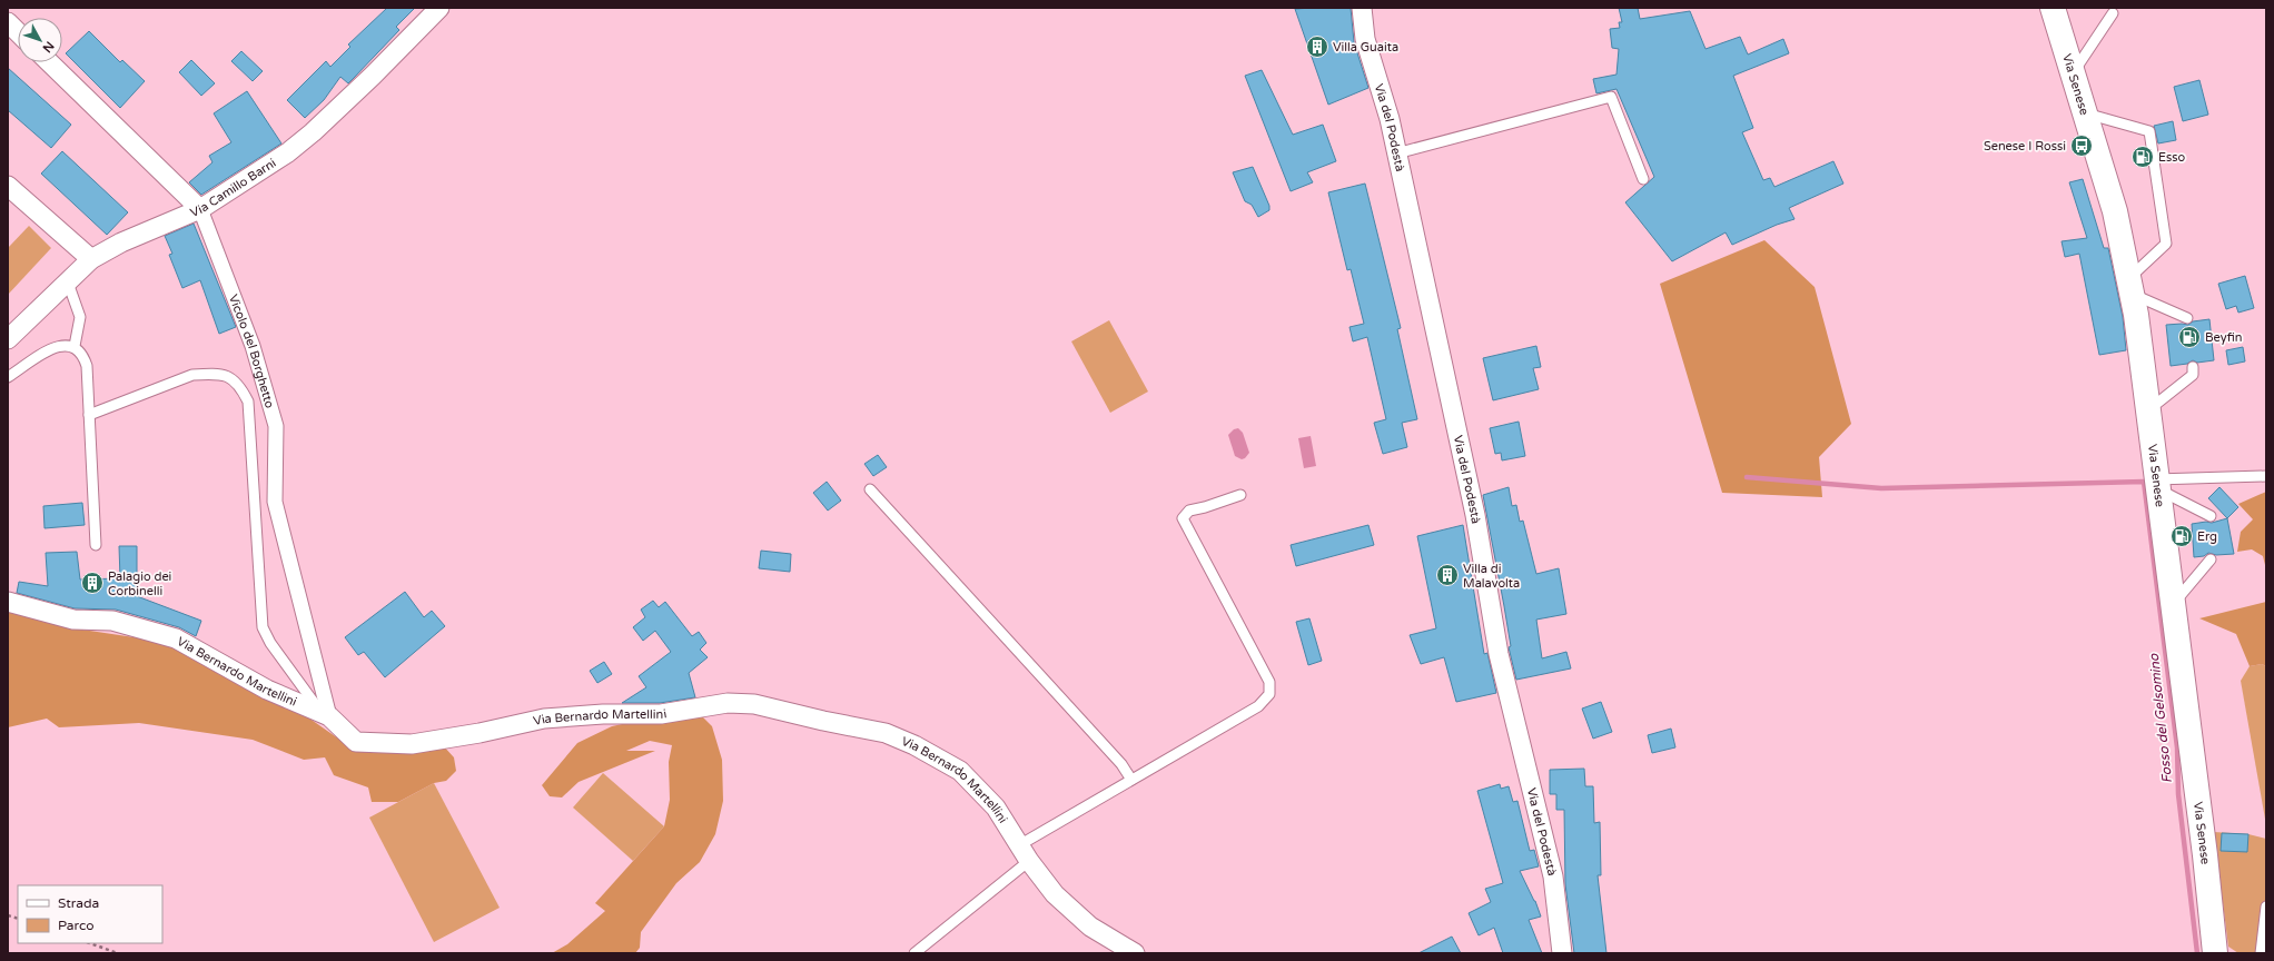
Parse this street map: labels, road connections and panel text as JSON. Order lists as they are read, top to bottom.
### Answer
{
  "streets": {
    "main road": ["Via Senese"],
    "street": [
      "Via del Podestà",
      "Via Camillo Barni",
      "Vicolo del Borghetto",
      "Via Bernardo Martellini"
    ]
  },
  "crossings": [
    ["Via Camillo Barni", "Vicolo del Borghetto"],
    ["Vicolo del Borghetto", "Via Bernardo Martellini"]
  ],
  "water": ["Fosso del Gelsomino"],
  "places": {
    "building": ["Villa Guaita", "Villa di Malavolta", "Palagio dei Corbinelli"],
    "bus stop": ["Senese I Rossi"],
    "fuel station": ["Esso", "Beyfin", "Erg"]
  },
  "legend": ["Strada", "Parco"],
  "north": "bottom right"
}
